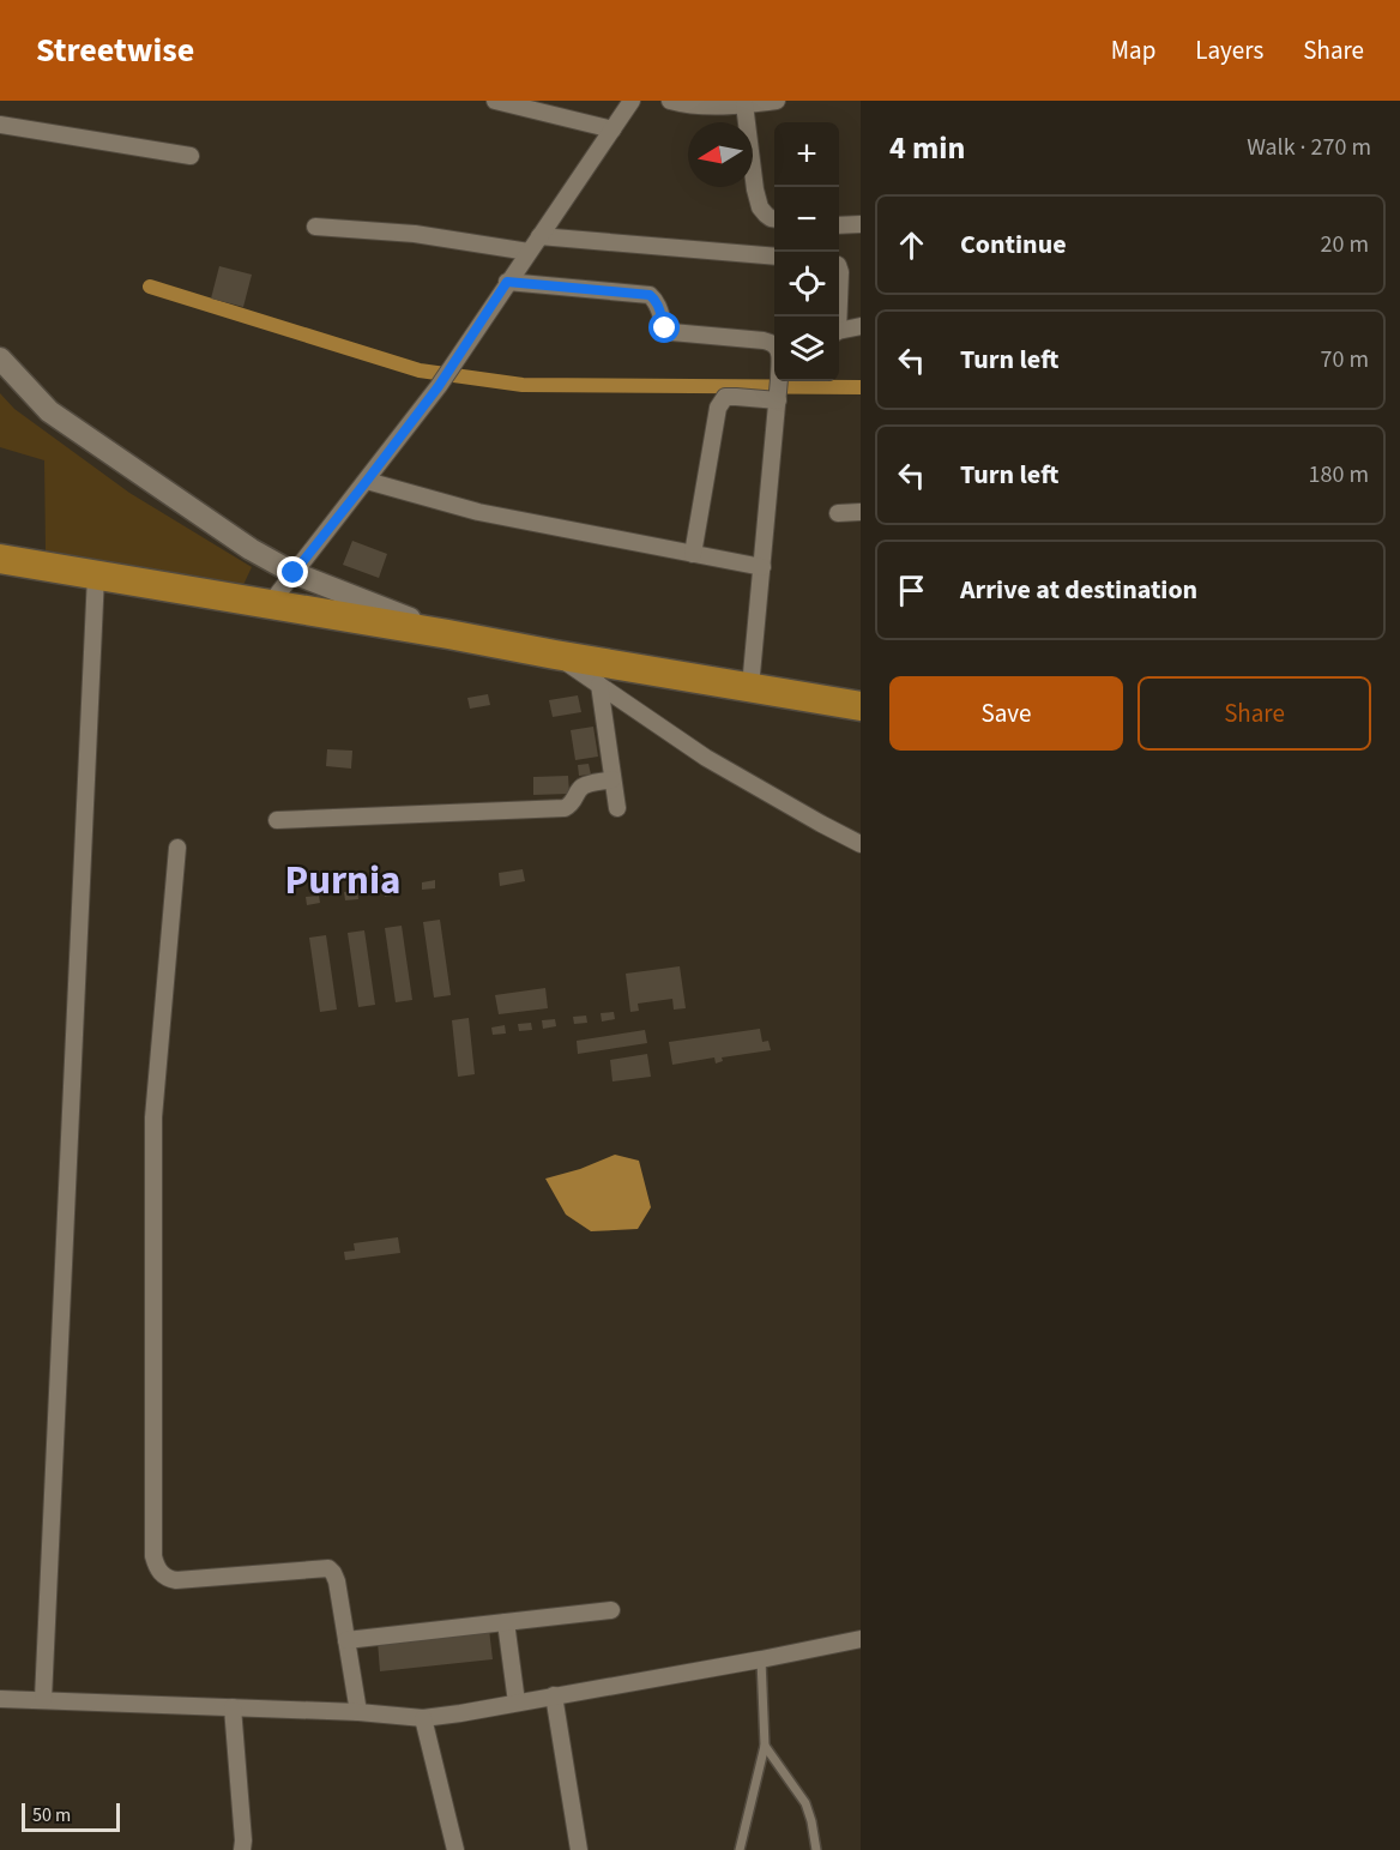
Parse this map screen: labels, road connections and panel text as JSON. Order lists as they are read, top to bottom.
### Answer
{
  "districts": ["Purnia"],
  "scale_bar": "50 m",
  "north": "left",
  "page": {
    "header": "Streetwise",
    "nav": ["Map", "Layers", "Share"],
    "heading": ["4 min", "Walk · 270 m"],
    "map_buttons": ["+", "−"],
    "list": [
      ["Continue", "20 m"],
      ["Turn left", "70 m"],
      ["Turn left", "180 m"],
      "Arrive at destination"
    ],
    "buttons": ["Save", "Share"],
    "scale": "50 m"
  }
}
